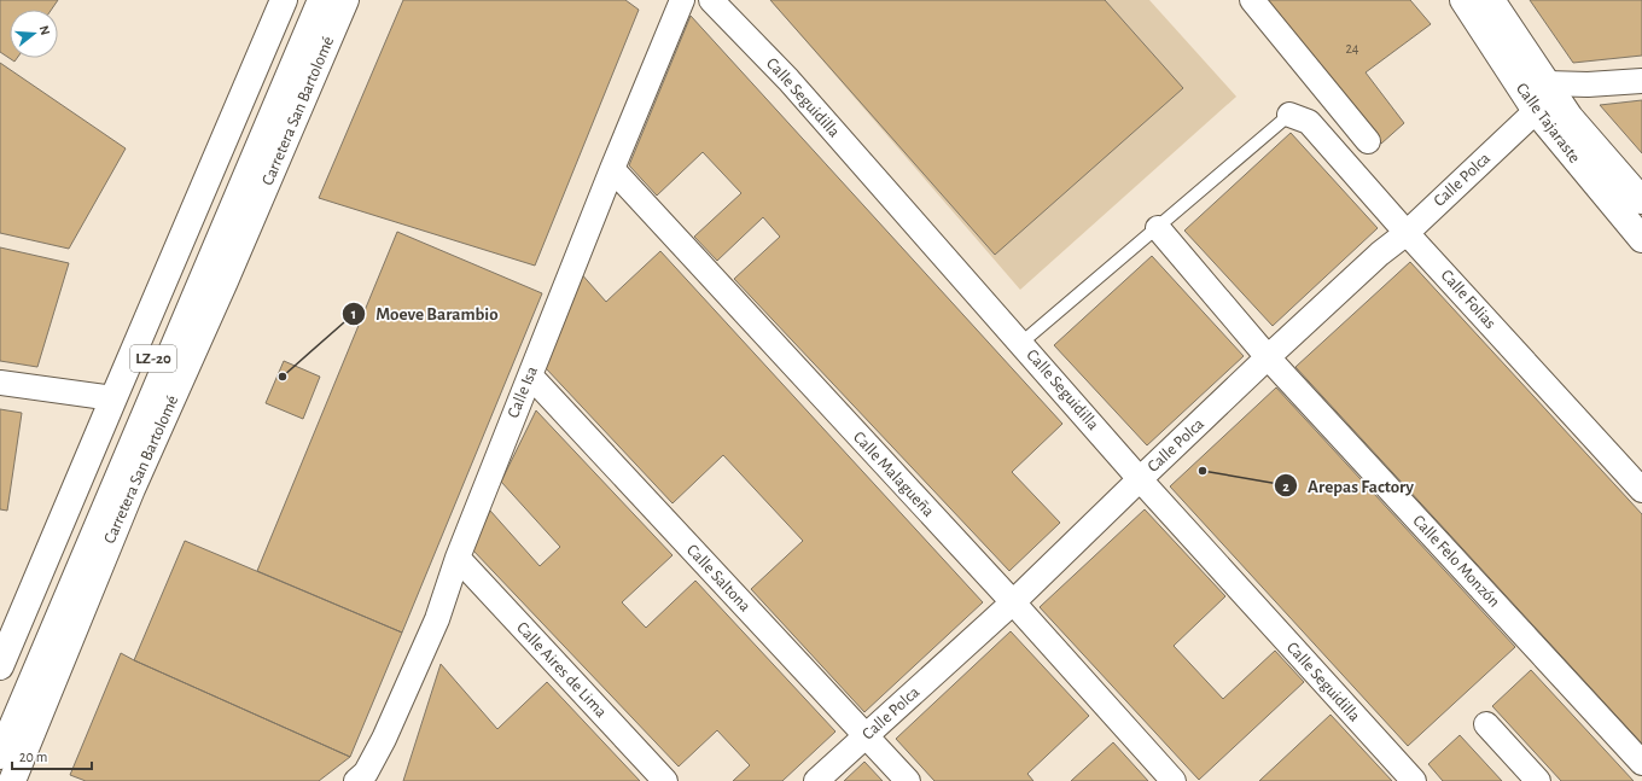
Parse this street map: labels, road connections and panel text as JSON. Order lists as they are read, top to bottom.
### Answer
{
  "streets": {
    "street": [
      "Calle Seguidilla",
      "Carretera San Bartolomé",
      "Calle Tajaraste",
      "Calle Polca",
      "Calle Folias",
      "LZ-20",
      "Calle Isa",
      "Calle Malagueña",
      "Calle Felo Monzón",
      "Calle Saltona",
      "Calle Aires de Lima"
    ]
  },
  "crossings": [
    ["Calle Seguidilla", "Calle Polca"],
    ["Calle Tajaraste", "Calle Polca"],
    ["Calle Polca", "Calle Folias"],
    ["Calle Polca", "Calle Malagueña"],
    ["Calle Polca", "Calle Felo Monzón"],
    ["Calle Polca", "Calle Saltona"],
    ["Calle Isa", "Calle Malagueña"],
    ["Calle Isa", "Calle Saltona"],
    ["Calle Isa", "Calle Aires de Lima"]
  ],
  "places": ["Moeve Barambio", "Arepas Factory"],
  "house_numbers": ["24"],
  "scale_bar": "20 m",
  "north": "right"
}
